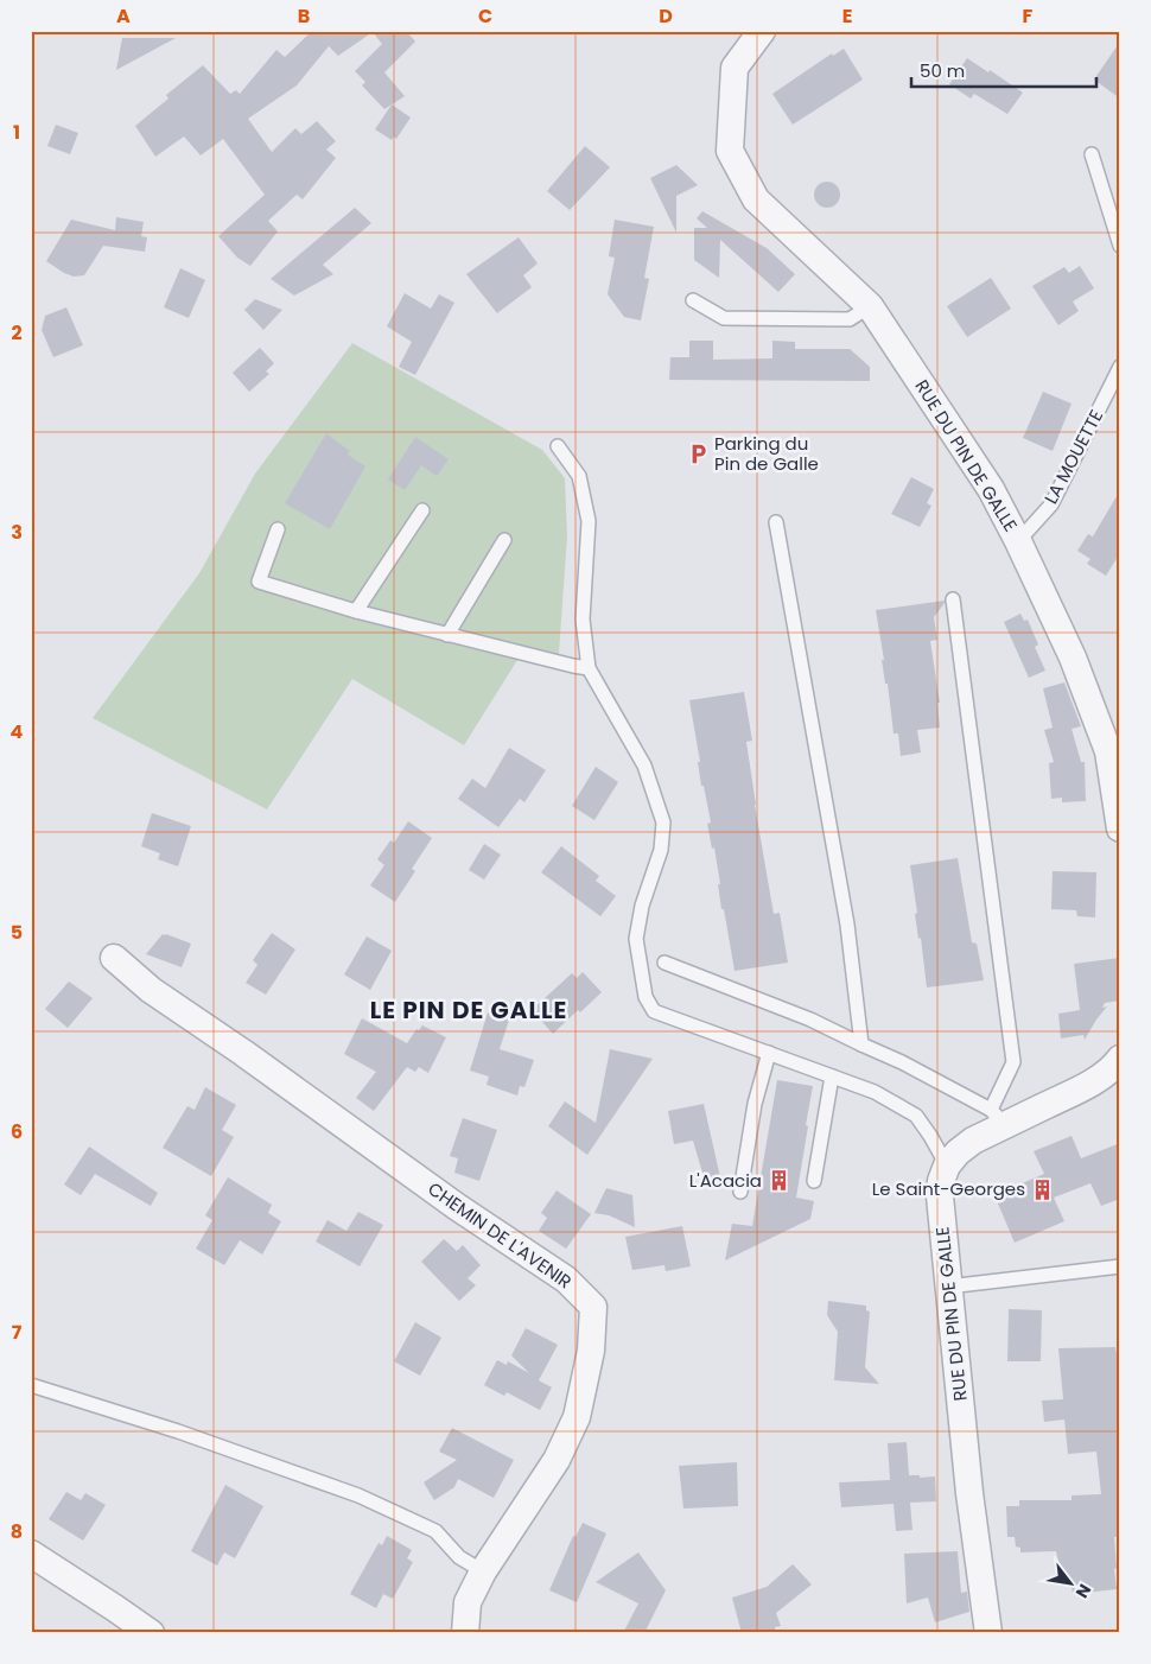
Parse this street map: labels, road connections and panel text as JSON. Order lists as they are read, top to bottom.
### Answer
{
  "streets": {
    "street": ["RUE DU PIN DE GALLE", "CHEMIN DE L'AVENIR"],
    "lane": ["LA MOUETTE"]
  },
  "crossings": [
    ["RUE DU PIN DE GALLE", "LA MOUETTE"]
  ],
  "districts": ["LE PIN DE GALLE"],
  "places": {
    "parking": ["Parking du Pin de Galle"],
    "building": ["L'Acacia", "Le Saint-Georges"]
  },
  "scale_bar": "50 m",
  "north": "bottom right",
  "grid": {
    "columns": [
      "A",
      "B",
      "C",
      "D",
      "E",
      "F"
    ],
    "rows": [
      "1",
      "2",
      "3",
      "4",
      "5",
      "6",
      "7",
      "8"
    ]
  }
}
